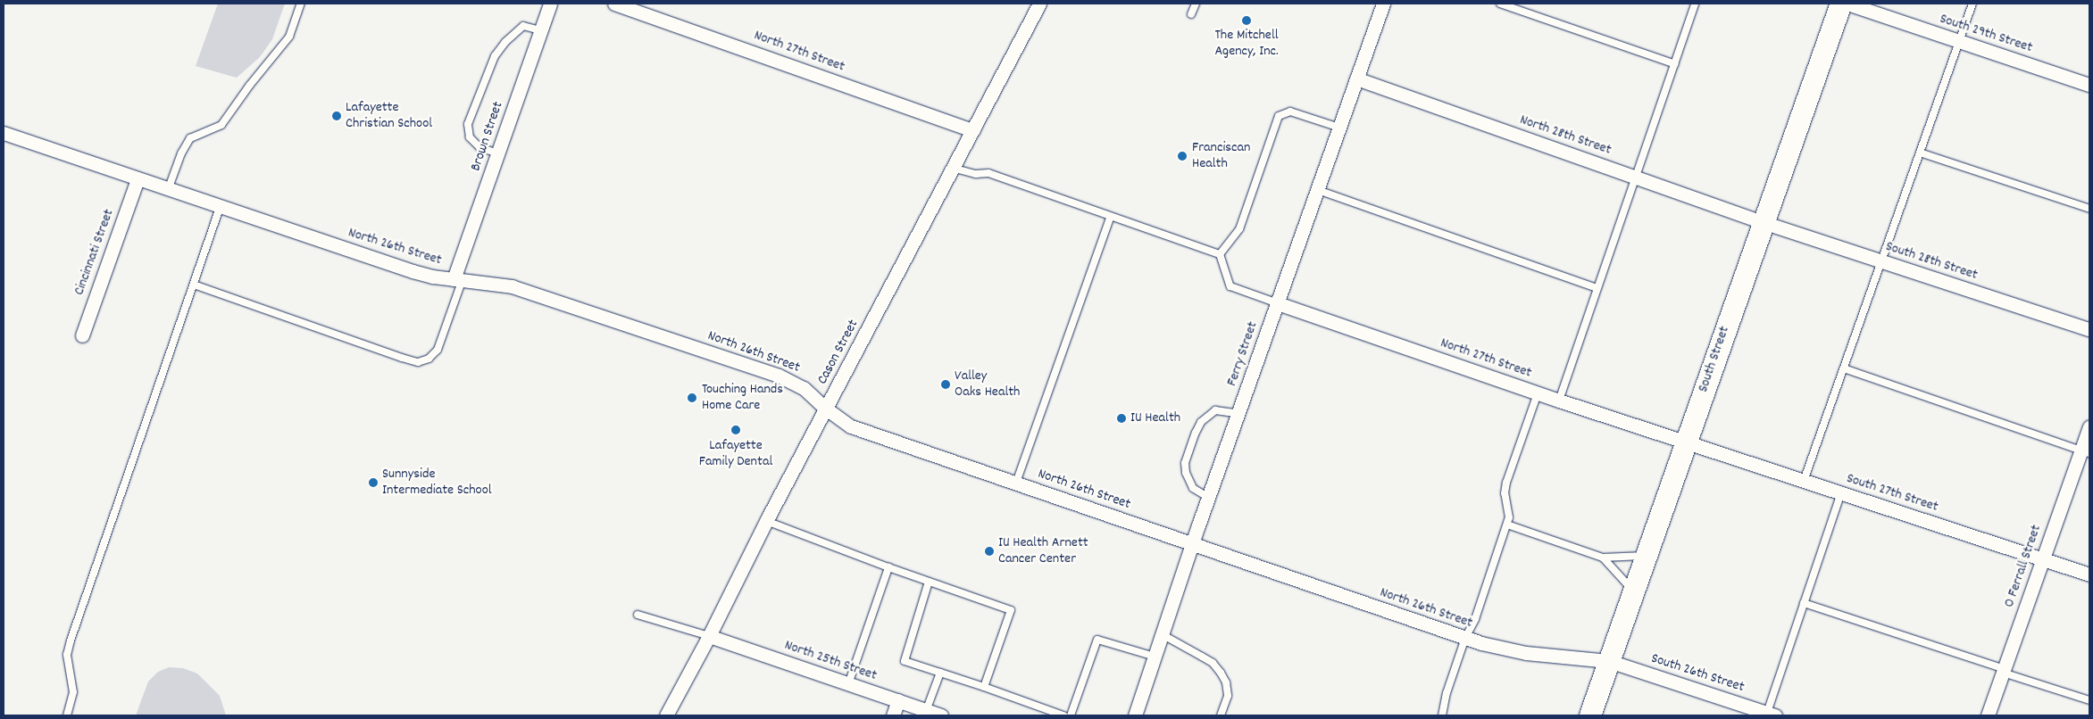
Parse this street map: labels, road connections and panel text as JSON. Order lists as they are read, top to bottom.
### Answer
{
  "streets": {
    "main road": ["South Street"],
    "street": [
      "South 29th Street",
      "North 27th Street",
      "North 28th Street",
      "Brown Street",
      "North 26th Street",
      "Cincinnati Street",
      "South 28th Street",
      "Cason Street",
      "Ferry Street",
      "South 27th Street",
      "O Ferrall Street",
      "North 25th Street",
      "South 26th Street"
    ]
  },
  "crossings": [
    ["North 27th Street", "Cason Street"],
    ["North 27th Street", "Ferry Street"],
    ["North 27th Street", "South Street"],
    ["North 27th Street", "South 27th Street"],
    ["North 28th Street", "South 28th Street"],
    ["North 28th Street", "Ferry Street"],
    ["North 28th Street", "South Street"],
    ["Brown Street", "North 26th Street"],
    ["North 26th Street", "Cincinnati Street"],
    ["North 26th Street", "Cason Street"],
    ["North 26th Street", "Ferry Street"],
    ["North 26th Street", "South Street"],
    ["North 26th Street", "South 26th Street"],
    ["South 28th Street", "South Street"],
    ["Cason Street", "North 25th Street"],
    ["South Street", "South 27th Street"],
    ["South Street", "South 26th Street"],
    ["South 27th Street", "O Ferrall Street"]
  ],
  "places": [
    "The Mitchell Agency, Inc.",
    "Lafayette Christian School",
    "Franciscan Health",
    "Valley Oaks Health",
    "Touching Hands Home Care",
    "IU Health",
    "Lafayette Family Dental",
    "Sunnyside Intermediate School",
    "IU Health Arnett Cancer Center"
  ]
}
